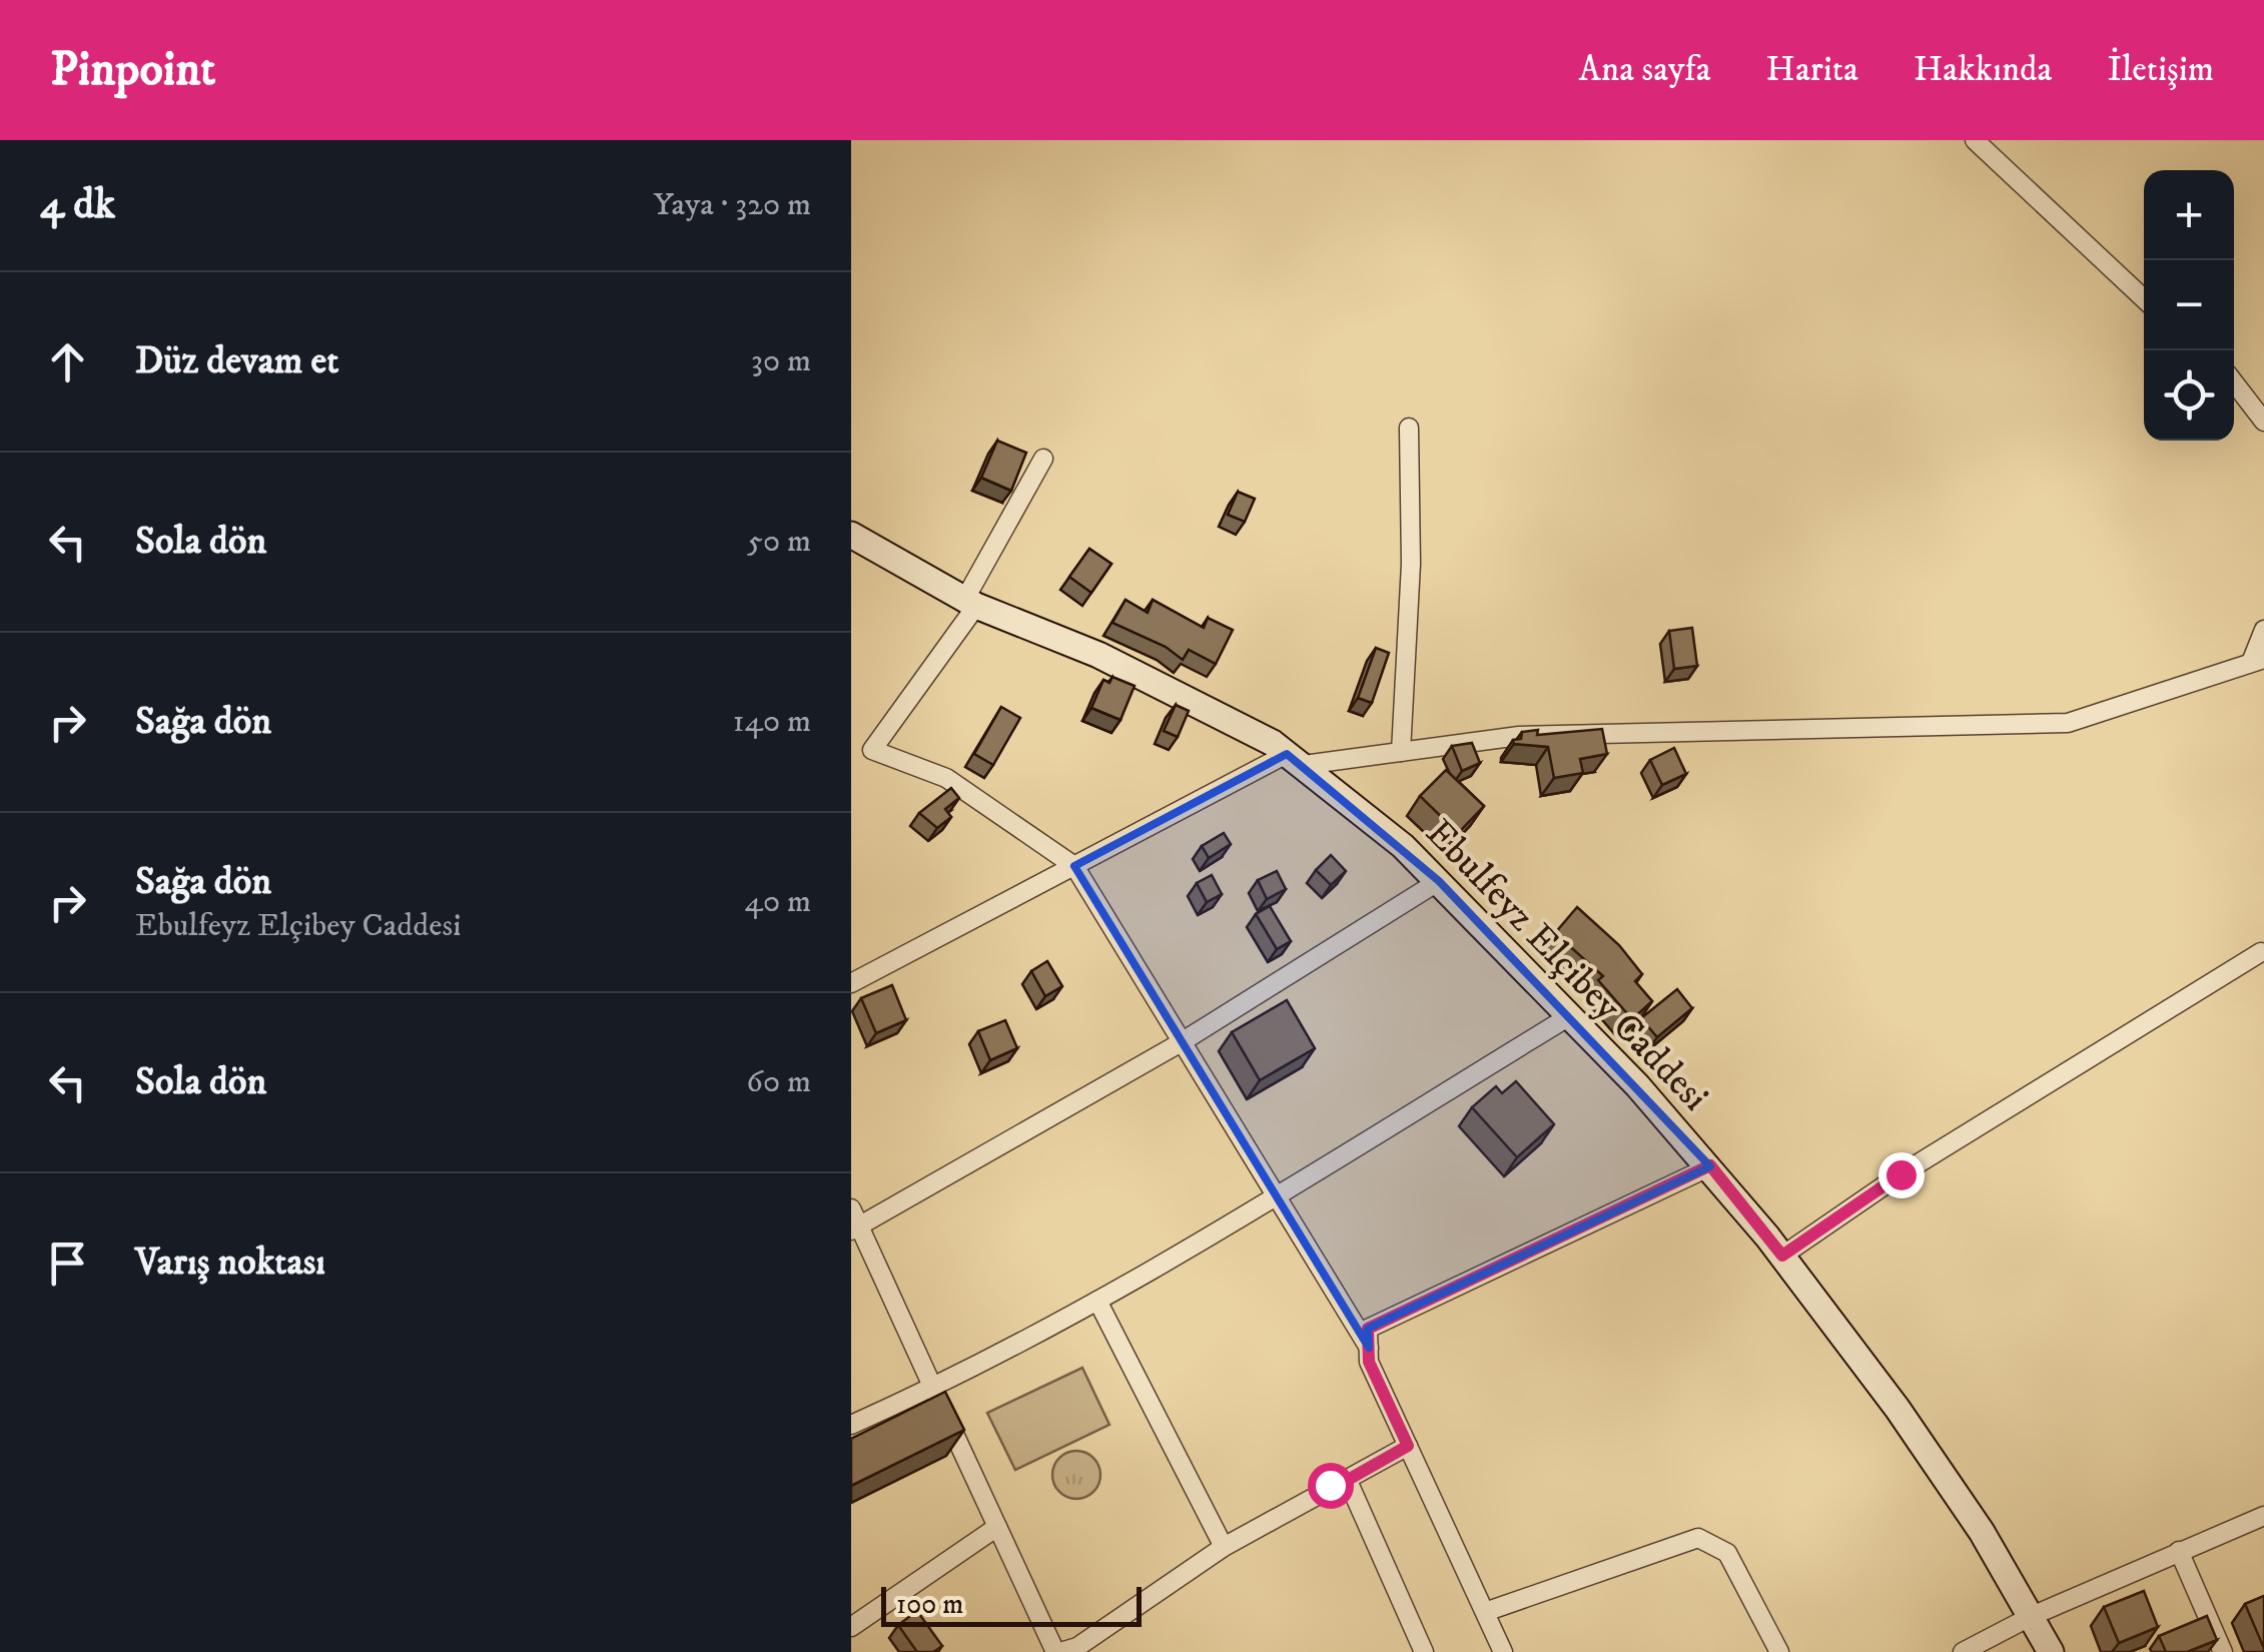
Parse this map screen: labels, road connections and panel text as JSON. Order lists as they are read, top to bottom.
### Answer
{
  "streets": {
    "street": ["Ebulfeyz Elçibey Caddesi"]
  },
  "scale_bar": "100 m",
  "page": {
    "header": "Pinpoint",
    "nav": [
      "Ana sayfa",
      "Harita",
      "Hakkında",
      "İletişim"
    ],
    "heading": ["4 dk", "Yaya · 320 m"],
    "map_buttons": ["+", "−"],
    "list": [
      ["Düz devam et", "30 m"],
      ["Sola dön", "50 m"],
      ["Sağa dön", "140 m"],
      ["Sağa dön", "Ebulfeyz Elçibey Caddesi", "40 m"],
      ["Sola dön", "60 m"],
      "Varış noktası"
    ],
    "scale": "100 m"
  }
}
